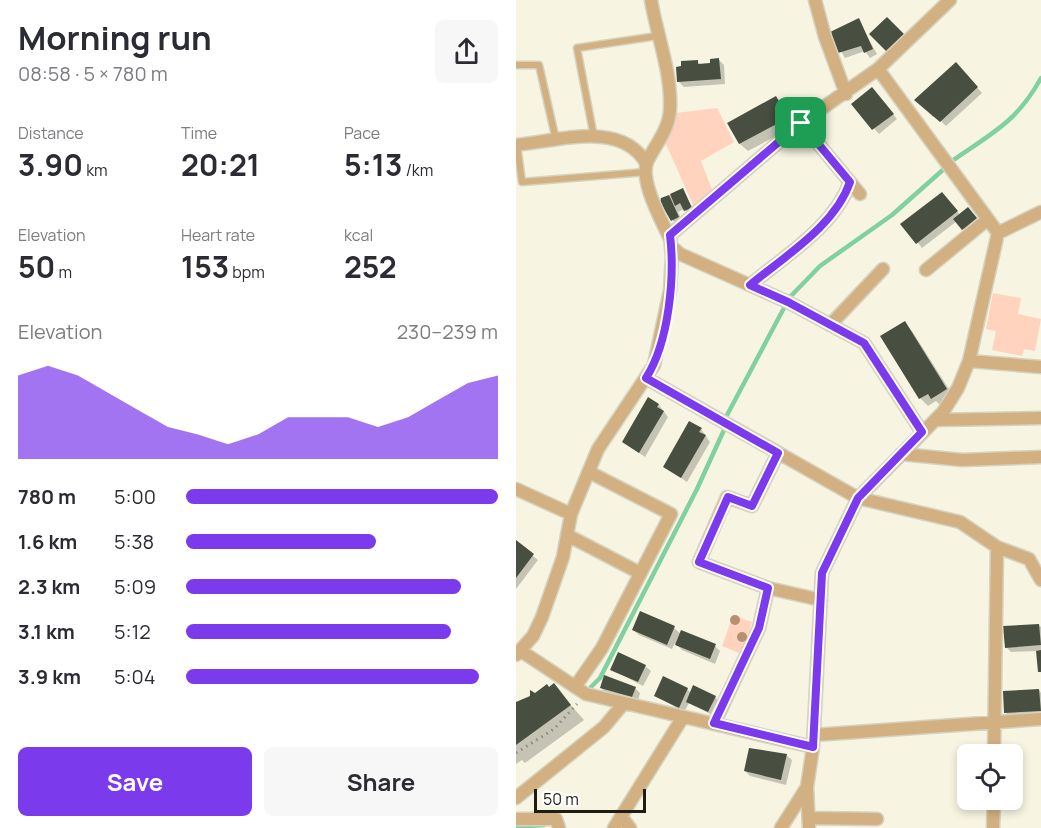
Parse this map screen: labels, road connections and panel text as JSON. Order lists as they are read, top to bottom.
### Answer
{
  "scale_bar": "50 m",
  "page": {
    "heading": ["Morning run", "08:58 · 5 × 780 m"],
    "stats": [
      ["Distance", "3.90 km"],
      ["Time", "20:21"],
      ["Pace", "5:13 /km"],
      ["Elevation", "50 m"],
      ["Heart rate", "153 bpm"],
      ["kcal", "252"]
    ],
    "chart": ["Elevation", "230–239 m"],
    "list": [
      {
        "name": "780 m",
        "note": "5:00"
      },
      {
        "name": "1.6 km",
        "note": "5:38"
      },
      {
        "name": "2.3 km",
        "note": "5:09"
      },
      {
        "name": "3.1 km",
        "note": "5:12"
      },
      {
        "name": "3.9 km",
        "note": "5:04"
      }
    ],
    "buttons": ["Save", "Share"],
    "scale": "50 m"
  }
}
